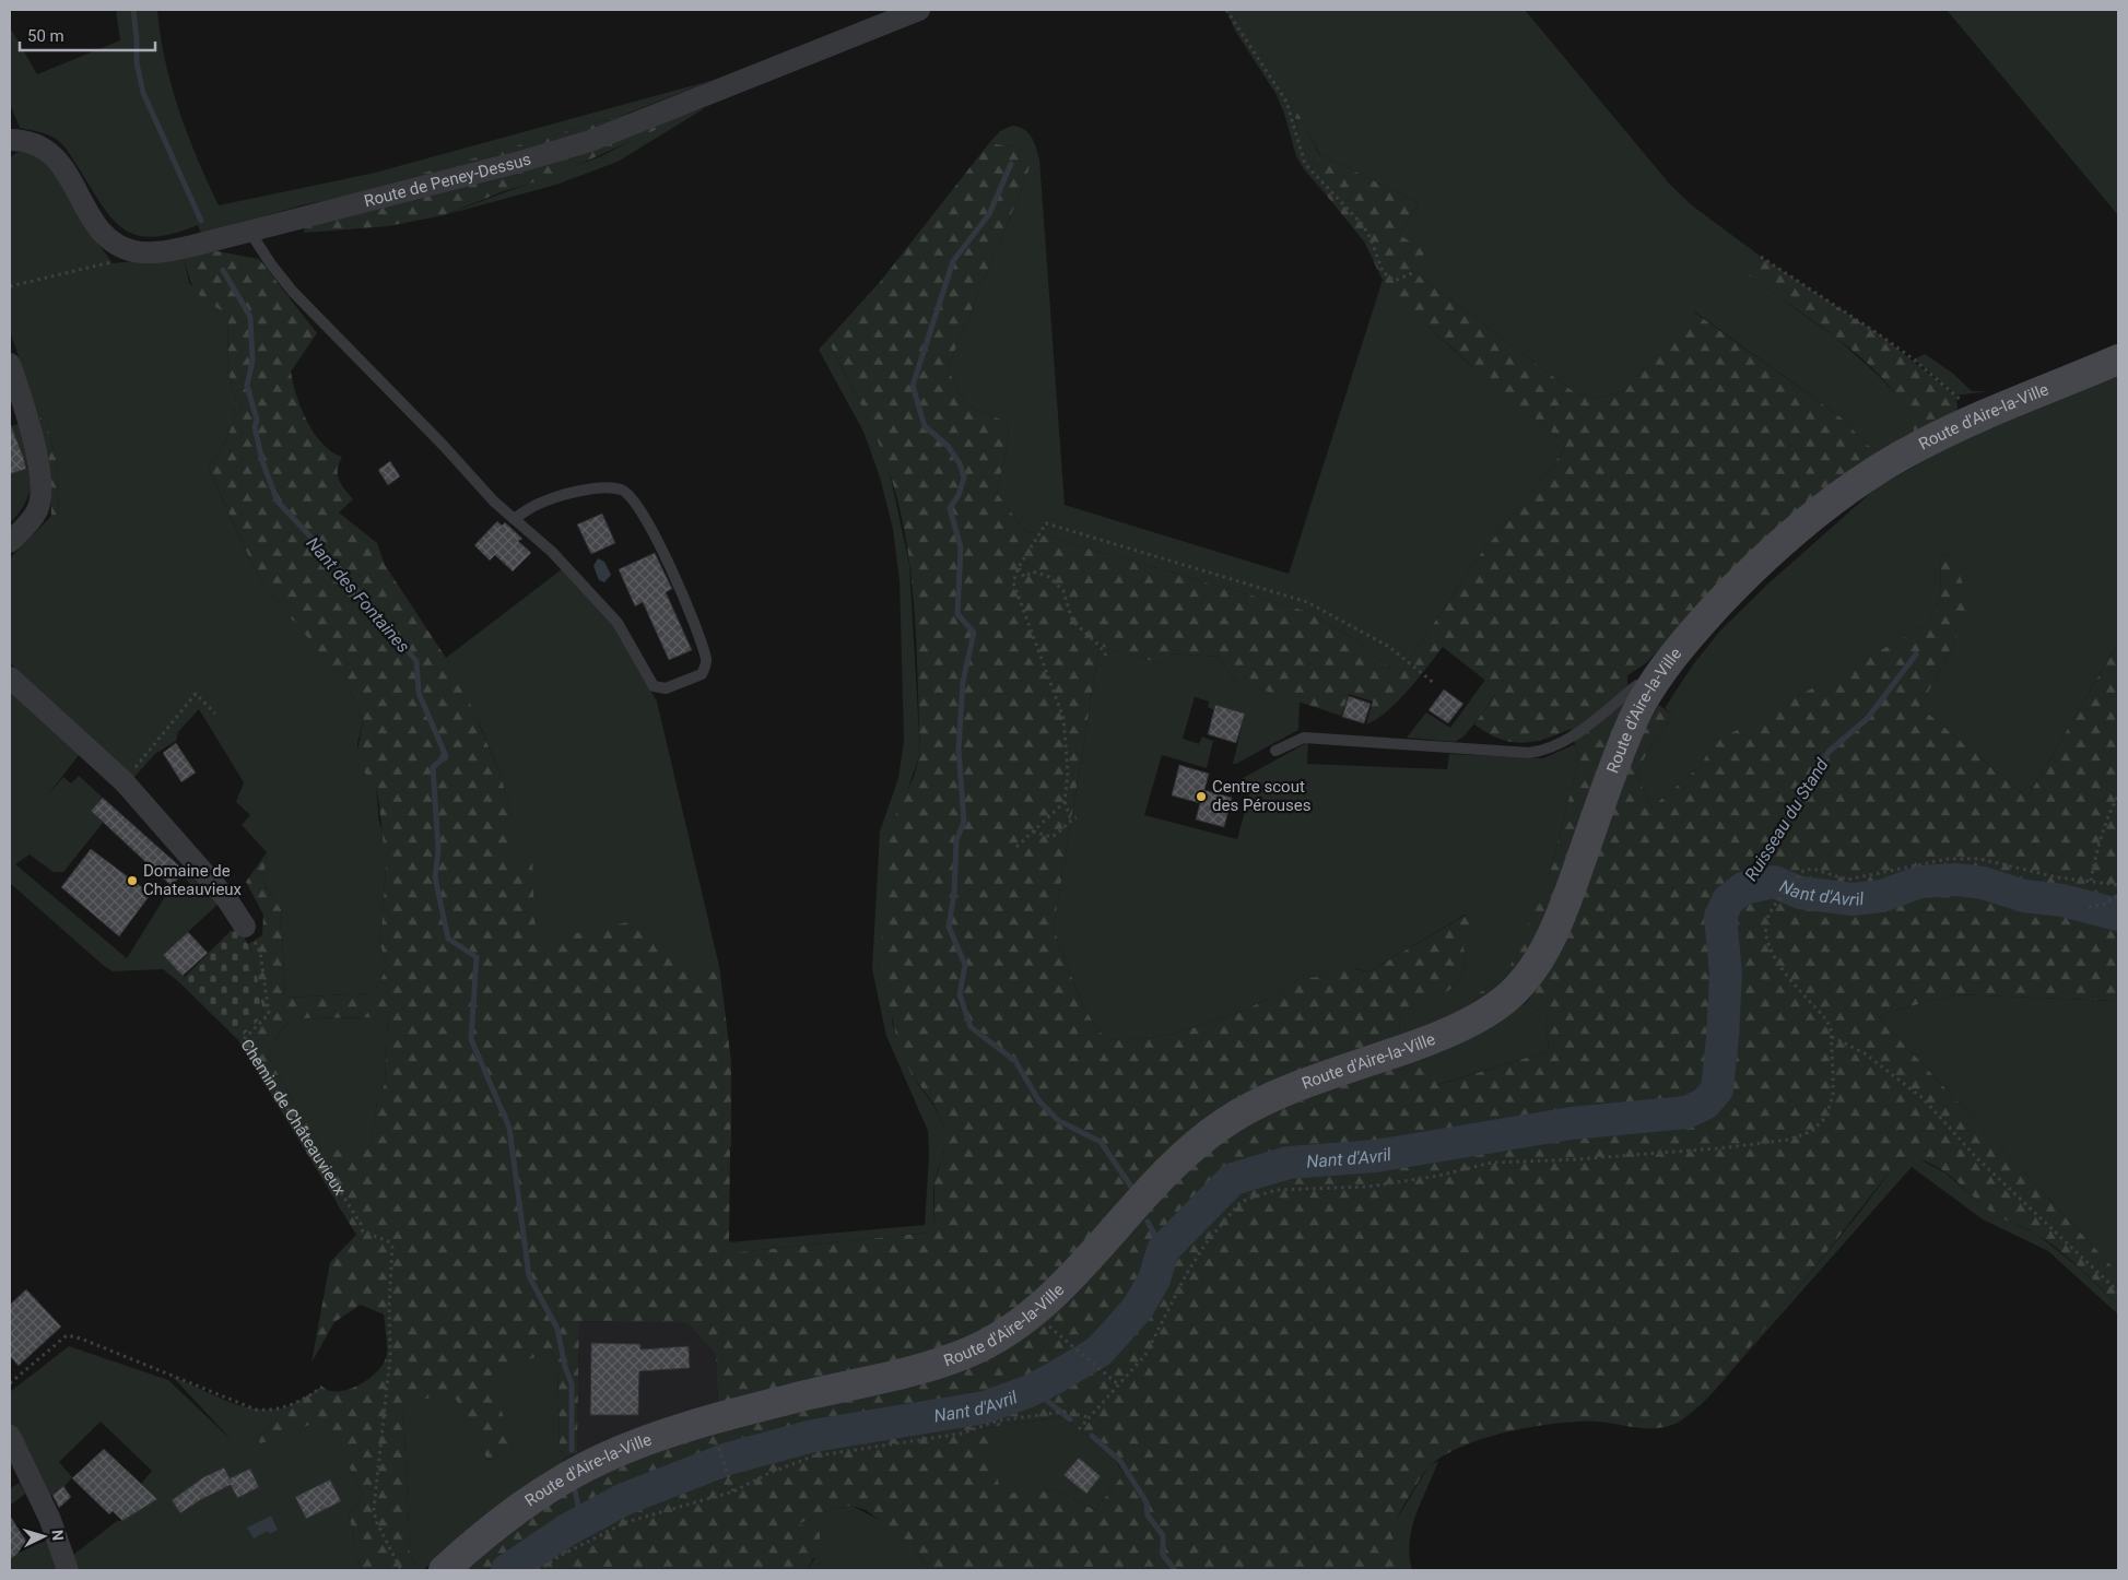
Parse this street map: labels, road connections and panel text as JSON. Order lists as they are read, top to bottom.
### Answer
{
  "streets": {
    "street": ["Route de Peney-Dessus", "Route d'Aire-la-Ville"],
    "path": ["Chemin de Châteauvieux"]
  },
  "water": ["Nant des Fontaines", "Ruisseau du Stand", "Nant d'Avril"],
  "places": ["Centre scout des Pérouses", "Domaine de Chateauvieux"],
  "scale_bar": "50 m",
  "north": "right"
}
